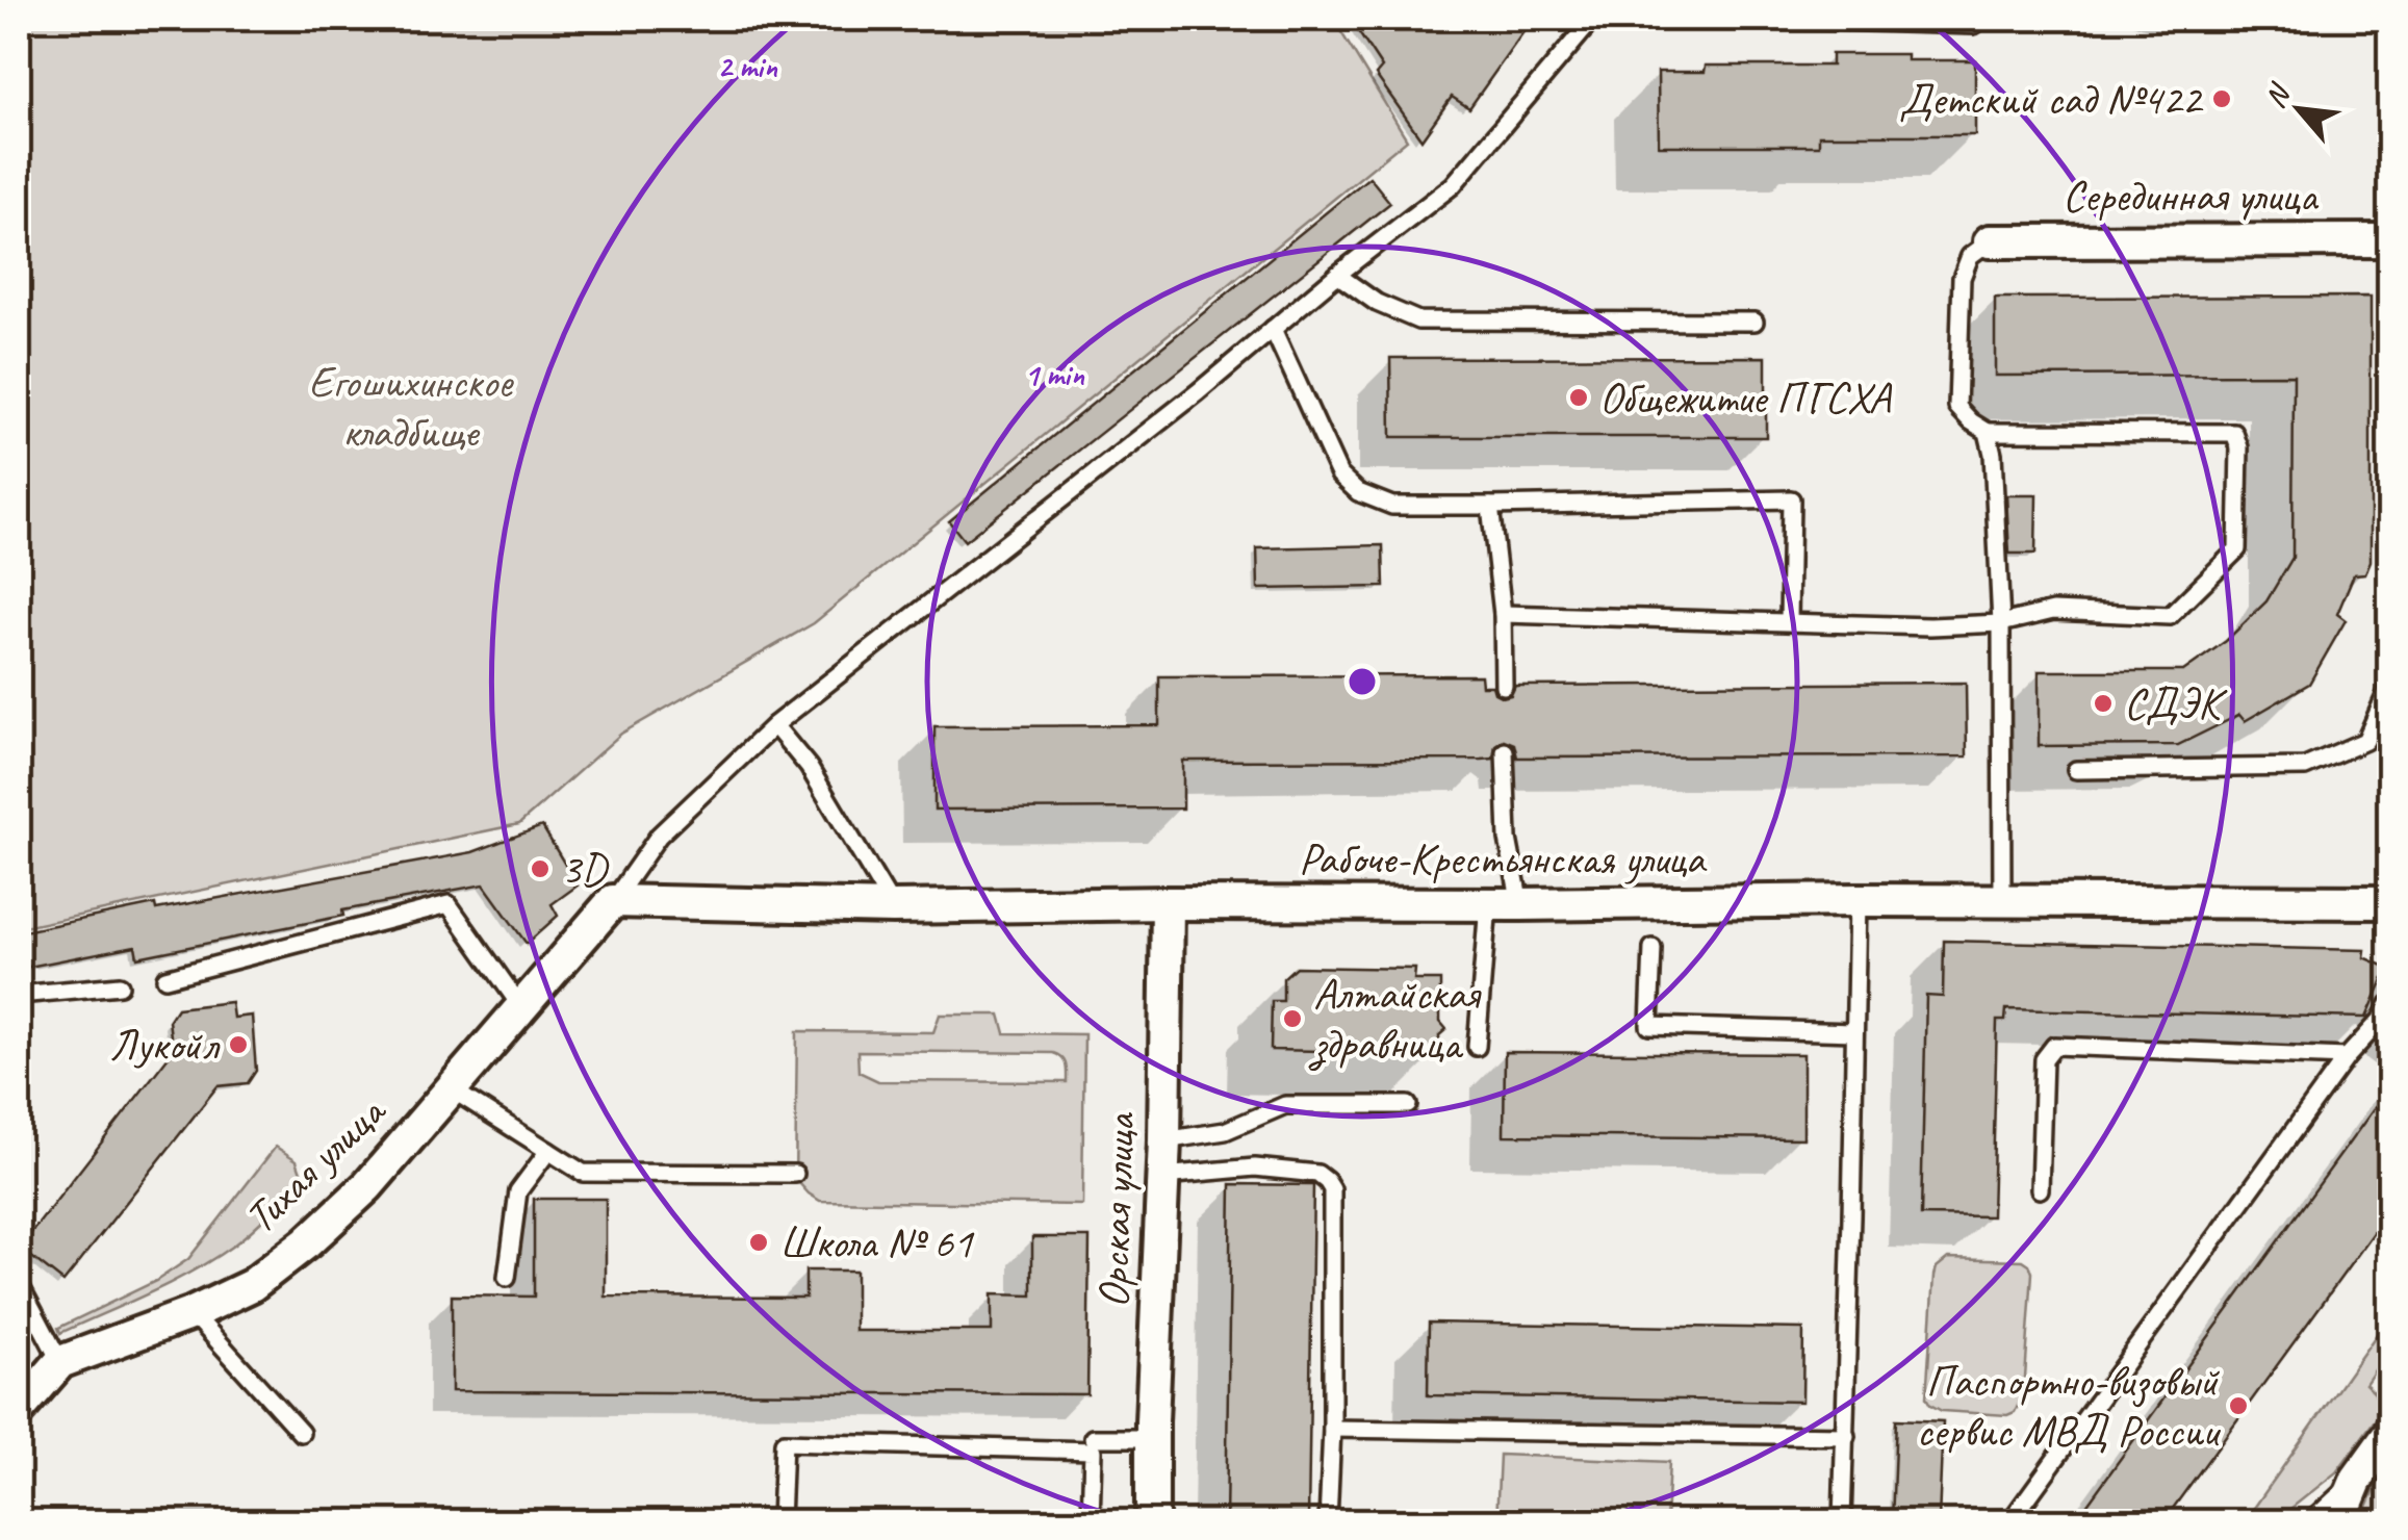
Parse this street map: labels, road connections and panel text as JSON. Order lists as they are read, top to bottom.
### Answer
{
  "streets": {
    "street": [
      "Серединная улица",
      "Рабоче-Крестьянская улица",
      "Тихая улица",
      "Орская улица"
    ]
  },
  "crossings": [
    ["Рабоче-Крестьянская улица", "Тихая улица"],
    ["Рабоче-Крестьянская улица", "Орская улица"]
  ],
  "parks": ["Егошихинское кладбище"],
  "places": [
    "Детский сад №422",
    "Общежитие ПГСХА",
    "СДЭК",
    "3D",
    "Алтайская здравница",
    "Лукойл",
    "Школа № 61",
    "Паспортно-визовый сервис МВД России"
  ],
  "north": "top left",
  "rings": ["2 min", "1 min"]
}
